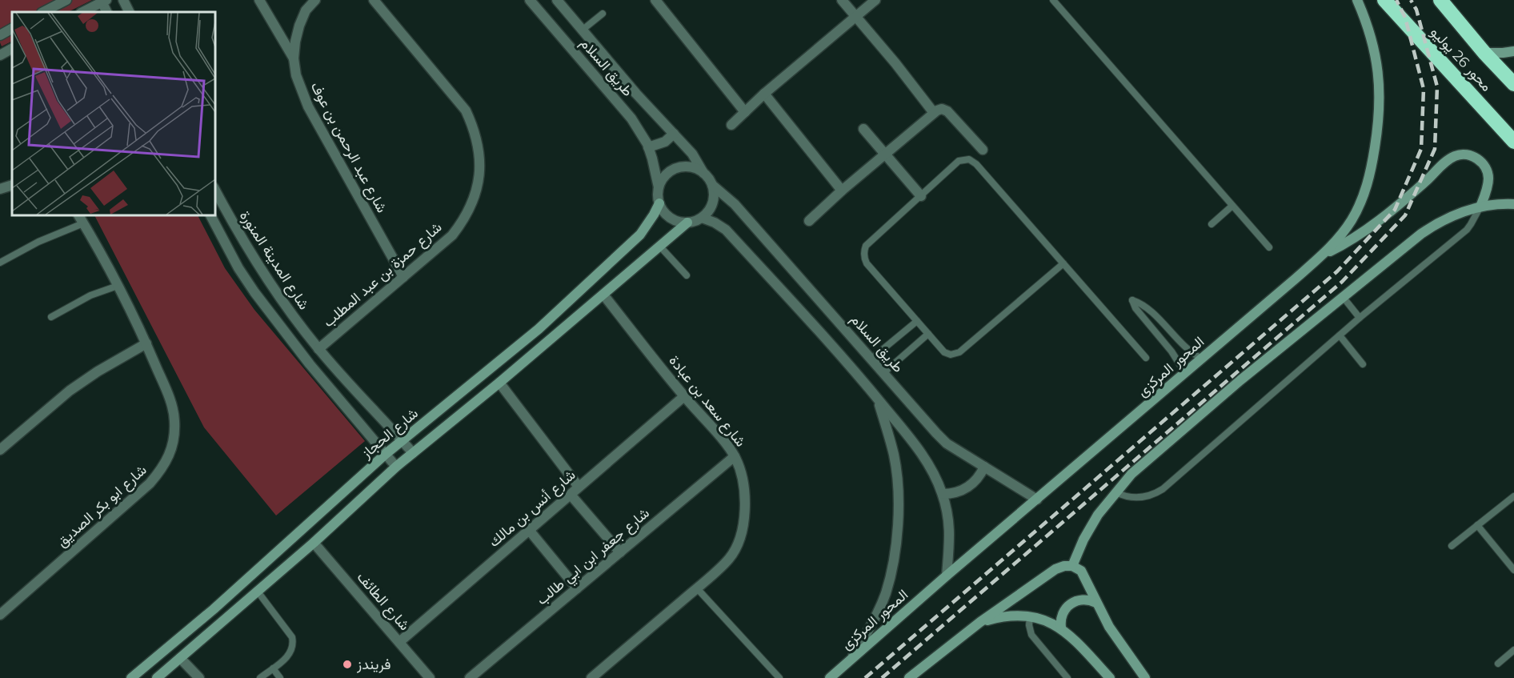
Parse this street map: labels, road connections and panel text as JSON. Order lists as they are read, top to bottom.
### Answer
{
  "streets": {
    "highway": ["محور 26 يوليو"],
    "main road": ["المحور المركزى", "شارع الحجاز"],
    "street": [
      "طريق السلام",
      "شارع عبد الرحمن بن عوف",
      "شارع المدينة المنورة",
      "شارع حمزة بن عبد المطلب",
      "شارع سعد بن عبادة",
      "شارع ابو بكر الصديق",
      "شارع أنس بن مالك",
      "شارع جعفر ابن ابي طالب",
      "شارع الطائف"
    ]
  },
  "crossings": [
    ["طريق السلام", "المحور المركزى"],
    ["طريق السلام", "شارع الحجاز"],
    ["شارع عبد الرحمن بن عوف", "شارع حمزة بن عبد المطلب"],
    ["شارع المدينة المنورة", "شارع حمزة بن عبد المطلب"],
    ["شارع المدينة المنورة", "شارع الحجاز"],
    ["شارع سعد بن عبادة", "شارع الحجاز"],
    ["شارع سعد بن عبادة", "شارع أنس بن مالك"],
    ["شارع سعد بن عبادة", "شارع جعفر ابن ابي طالب"],
    ["شارع الحجاز", "شارع الطائف"],
    ["شارع أنس بن مالك", "شارع الطائف"]
  ],
  "places": ["فريندز"]
}
